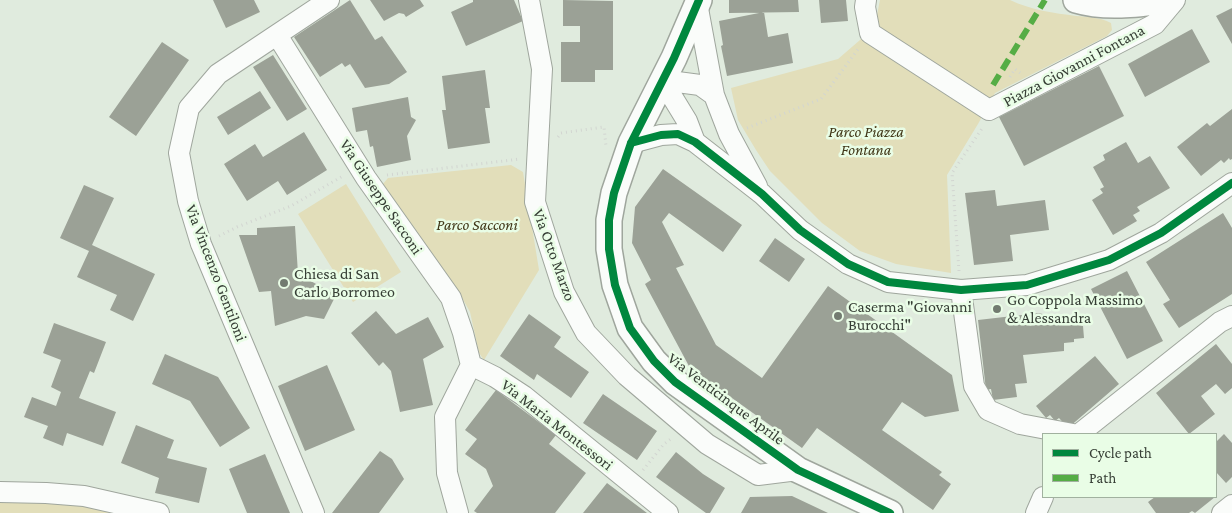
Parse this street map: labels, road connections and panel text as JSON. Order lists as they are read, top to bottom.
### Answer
{
  "streets": {
    "street": [
      "Piazza Giovanni Fontana",
      "Via Giuseppe Sacconi",
      "Via Otto Marzo",
      "Via Vincenzo Gentiloni",
      "Via Venticinque Aprile",
      "Via Maria Montessori"
    ]
  },
  "crossings": [
    ["Via Giuseppe Sacconi", "Via Vincenzo Gentiloni"],
    ["Via Giuseppe Sacconi", "Via Maria Montessori"],
    ["Via Otto Marzo", "Via Venticinque Aprile"]
  ],
  "parks": ["Parco Piazza Fontana", "Parco Sacconi"],
  "places": ["Chiesa di San Carlo Borromeo", "Go Coppola Massimo & Alessandra", "Caserma \"Giovanni Burocchi\""],
  "legend": ["Cycle path", "Path"]
}
